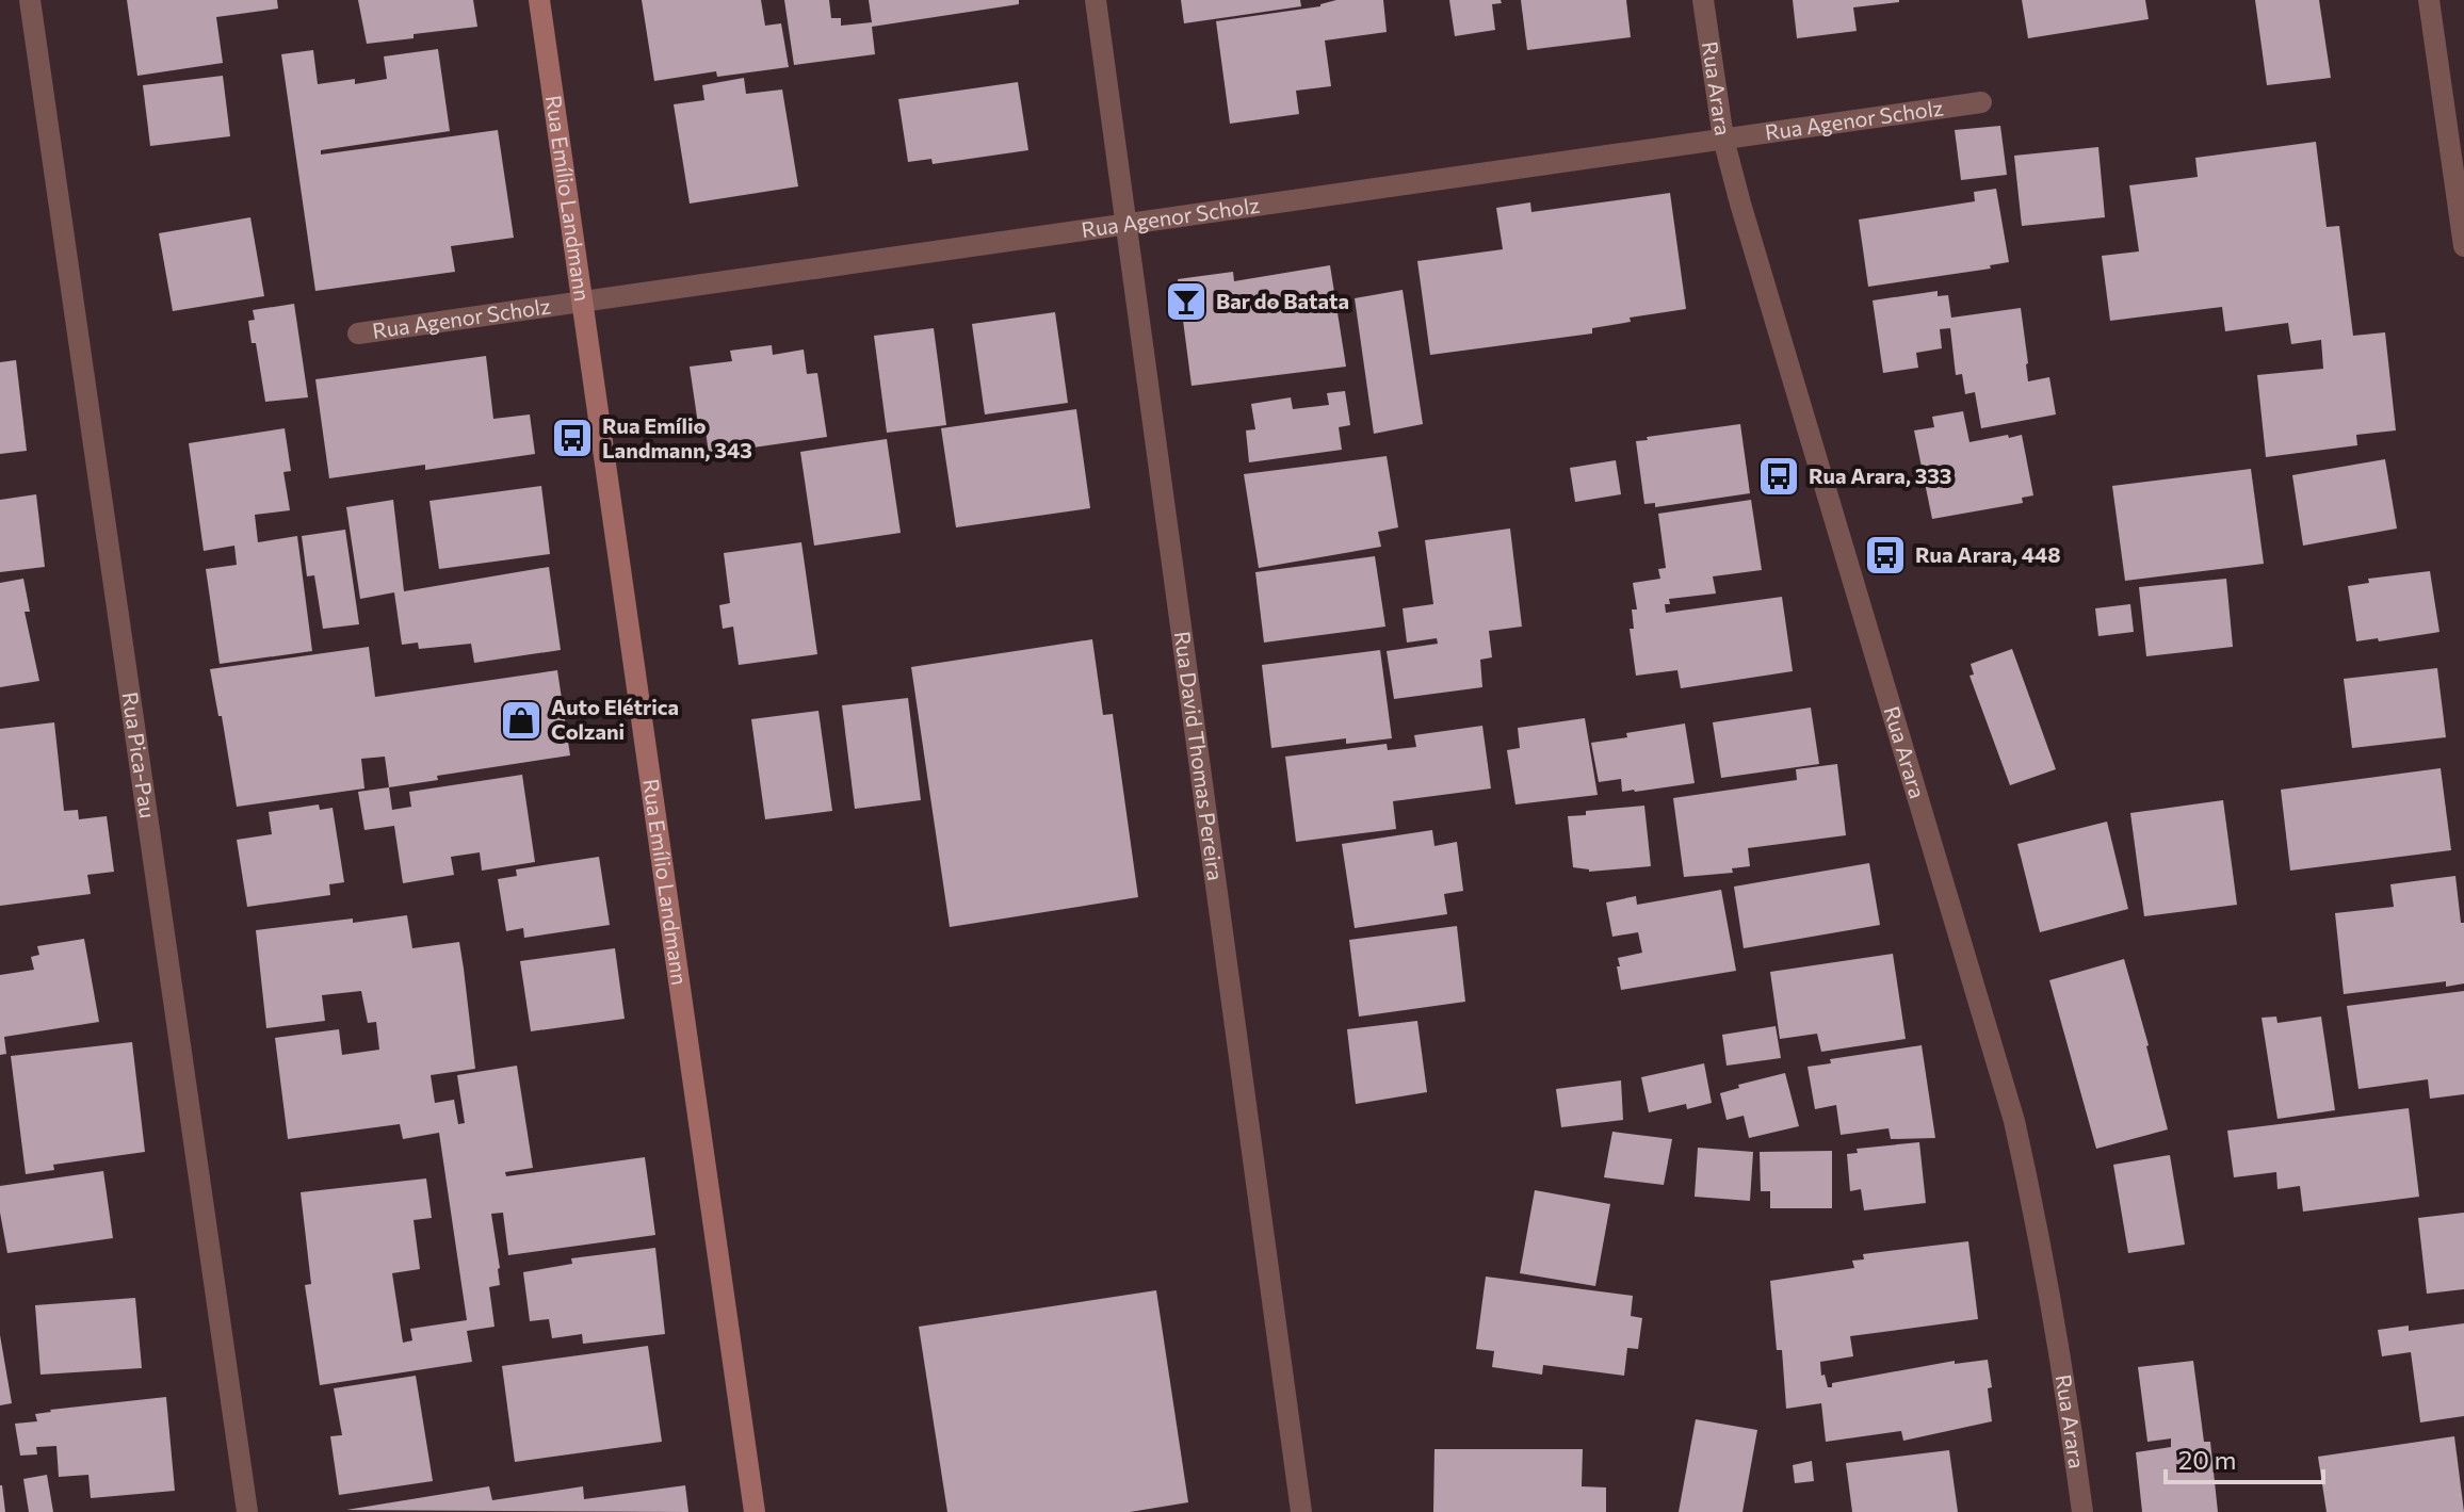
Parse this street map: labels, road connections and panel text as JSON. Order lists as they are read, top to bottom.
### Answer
{
  "streets": {
    "street": [
      "Rua Arara",
      "Rua Agenor Scholz",
      "Rua Emílio Landmann",
      "Rua Pica-Pau",
      "Rua David Thomas Pereira"
    ]
  },
  "crossings": [
    ["Rua Arara", "Rua Agenor Scholz"],
    ["Rua Agenor Scholz", "Rua Emílio Landmann"],
    ["Rua Agenor Scholz", "Rua David Thomas Pereira"]
  ],
  "places": {
    "bar": ["Bar do Batata"],
    "bus stop": ["Rua Emílio Landmann, 343", "Rua Arara, 333", "Rua Arara, 448"],
    "shop": ["Auto Elétrica Colzani"]
  },
  "scale_bar": "20 m"
}
